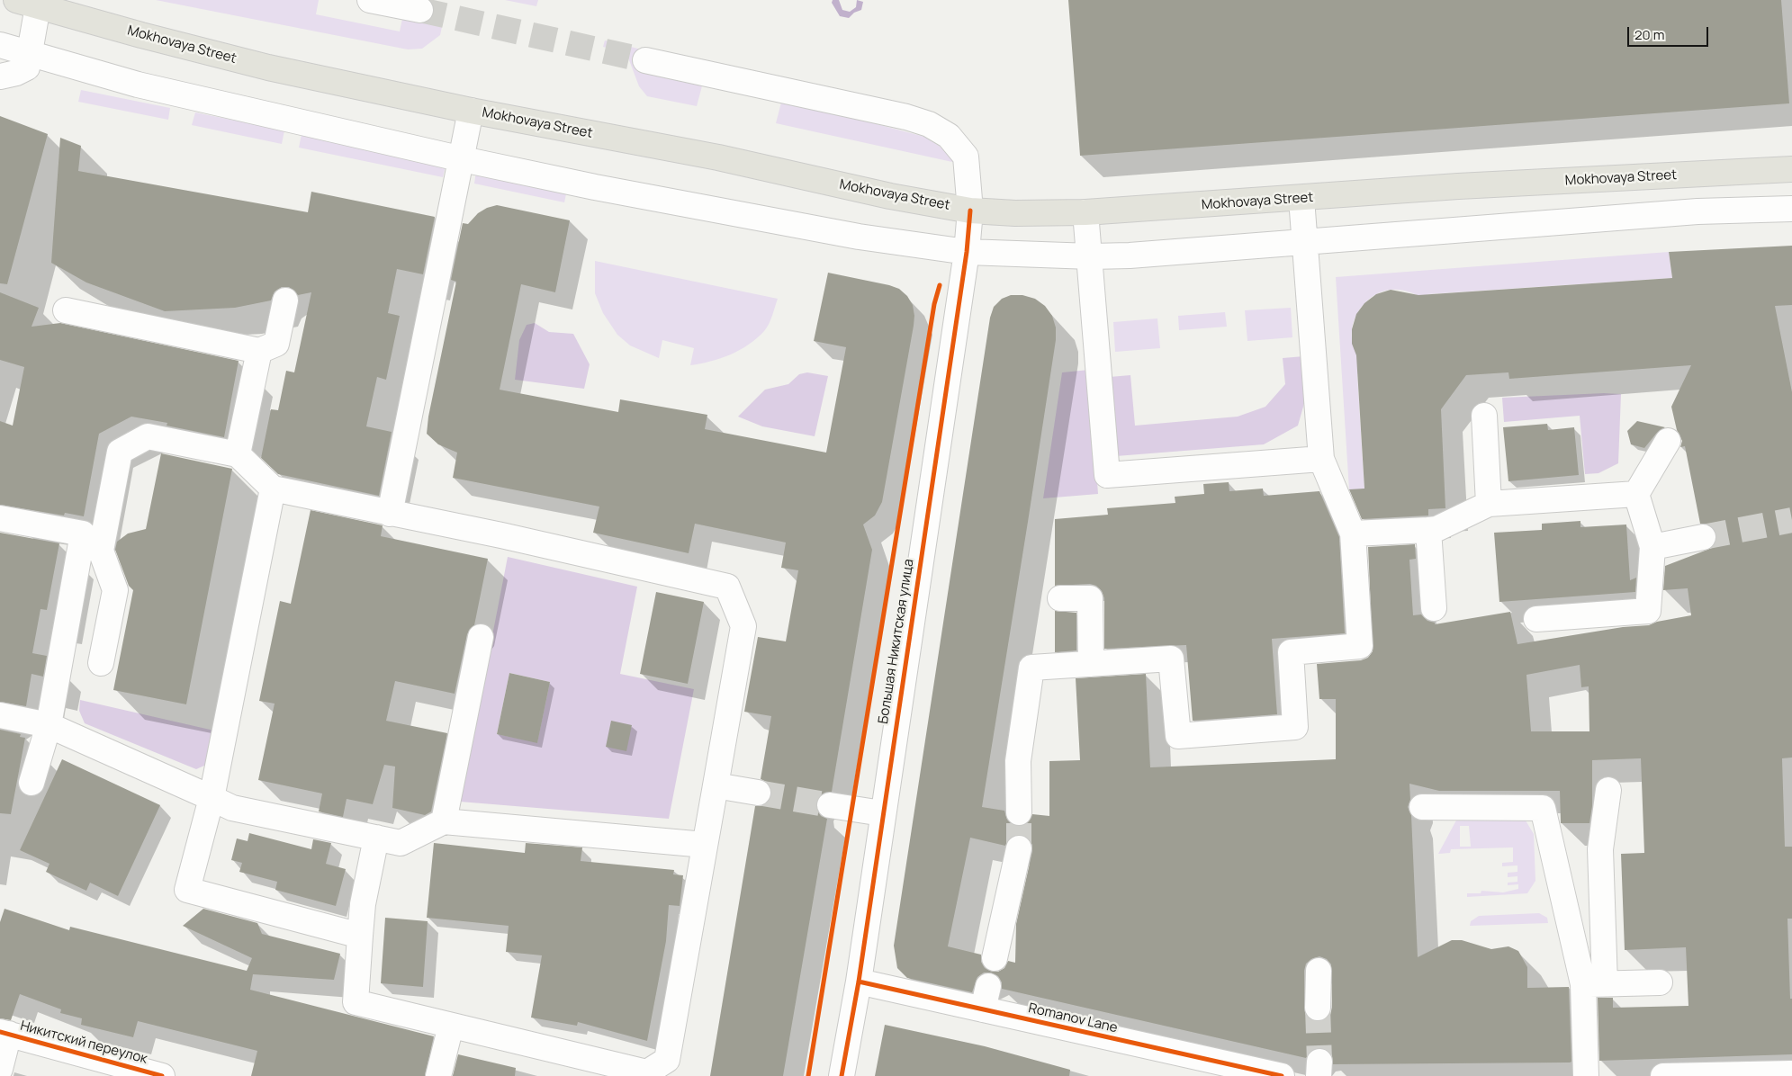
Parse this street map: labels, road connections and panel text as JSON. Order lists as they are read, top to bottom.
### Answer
{
  "streets": {
    "main road": ["Mokhovaya Street"],
    "street": ["Большая Никитская улица", "Romanov Lane", "Никитский переулок"]
  },
  "crossings": [
    ["Mokhovaya Street", "Большая Никитская улица"],
    ["Большая Никитская улица", "Romanov Lane"]
  ],
  "scale_bar": "20 m"
}
